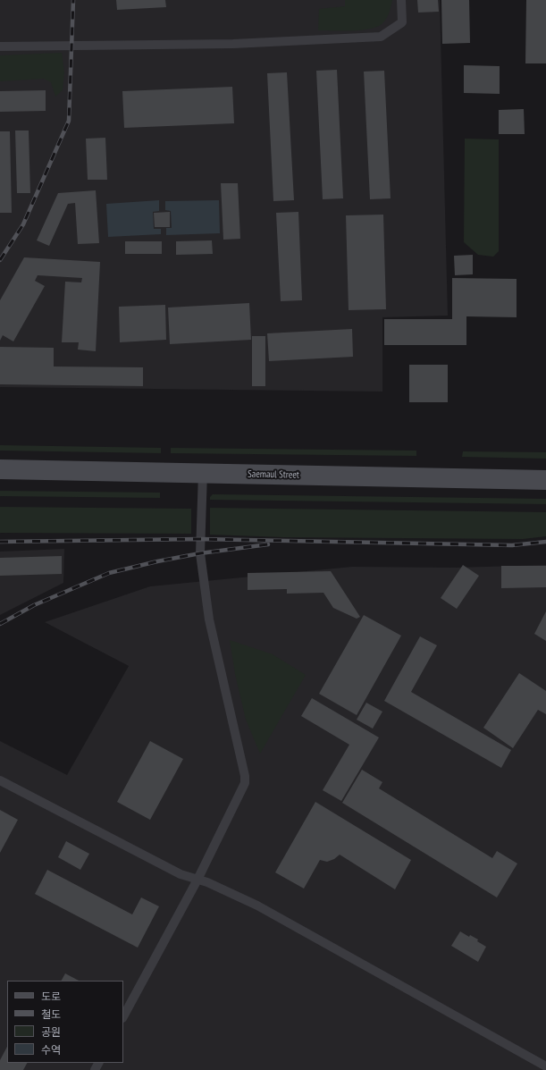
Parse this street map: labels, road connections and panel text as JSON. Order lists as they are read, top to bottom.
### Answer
{
  "streets": {
    "main road": ["Saemaul Street"]
  },
  "legend": [
    "도로",
    "철도",
    "공원",
    "수역"
  ]
}
